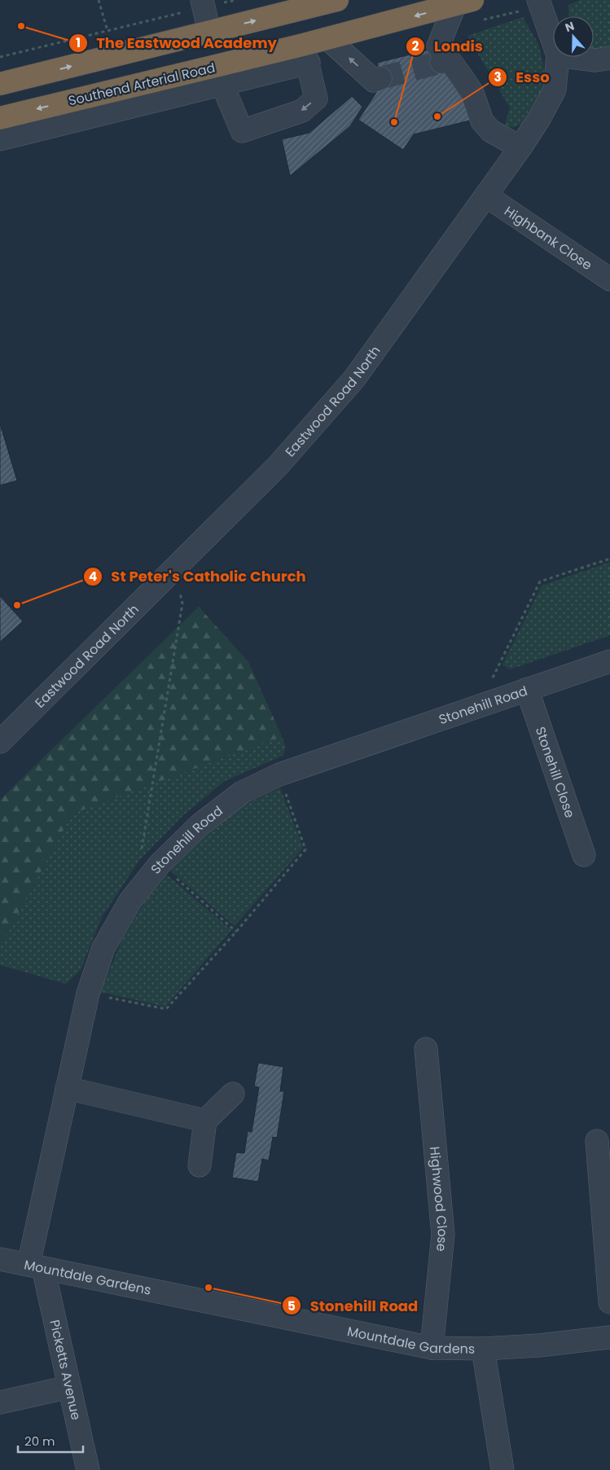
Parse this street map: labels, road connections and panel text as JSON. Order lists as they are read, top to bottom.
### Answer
{
  "streets": {
    "highway": ["Southend Arterial Road"],
    "street": [
      "Highbank Close",
      "Eastwood Road North",
      "Stonehill Road",
      "Stonehill Close",
      "Highwood Close",
      "Mountdale Gardens",
      "Picketts Avenue"
    ]
  },
  "crossings": [
    ["Highbank Close", "Eastwood Road North"],
    ["Stonehill Road", "Stonehill Close"],
    ["Stonehill Road", "Mountdale Gardens"],
    ["Stonehill Road", "Picketts Avenue"],
    ["Highwood Close", "Mountdale Gardens"],
    ["Mountdale Gardens", "Picketts Avenue"]
  ],
  "places": [
    "The Eastwood Academy",
    "Esso",
    "Londis",
    "St Peter's Catholic Church",
    "Stonehill Road"
  ],
  "scale_bar": "20 m",
  "north": "top"
}
